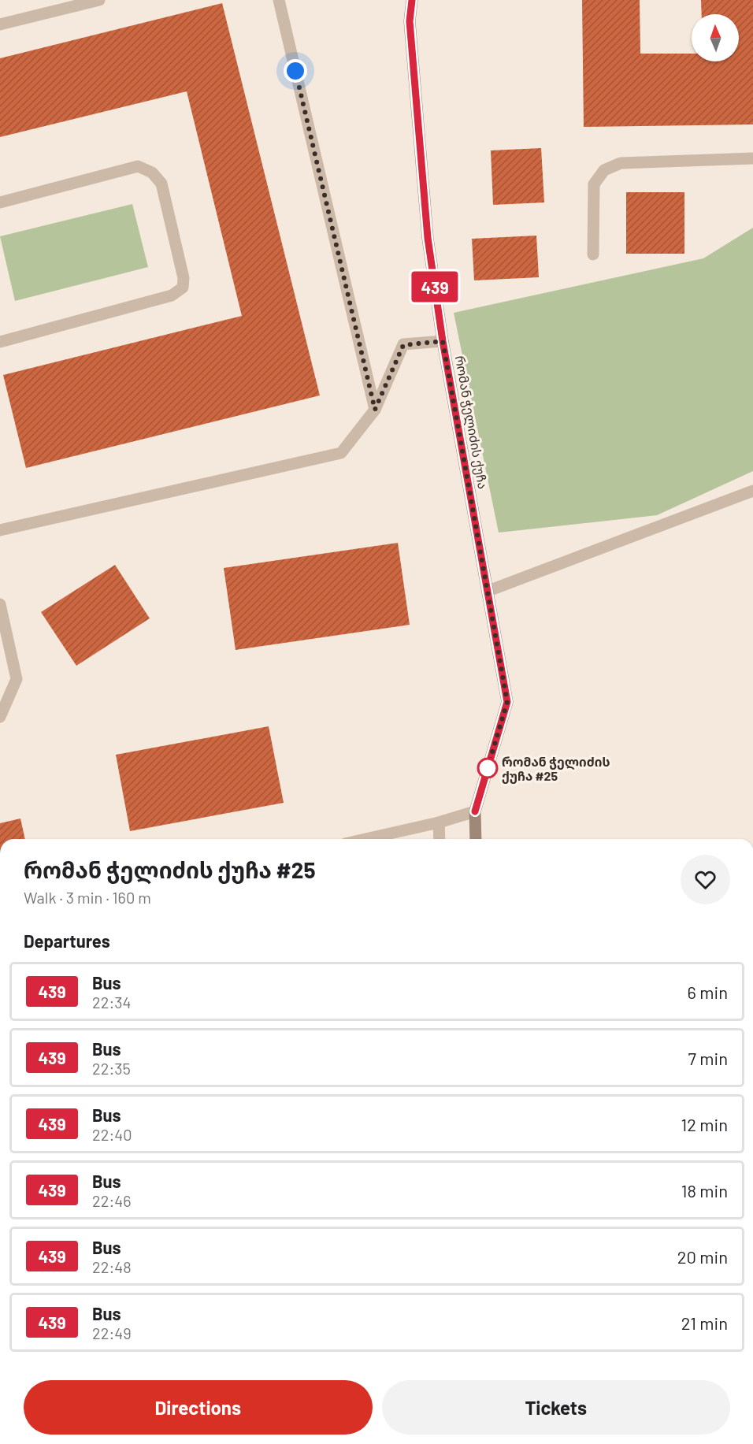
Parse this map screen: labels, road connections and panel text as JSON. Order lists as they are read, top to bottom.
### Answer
{
  "streets": {
    "street": ["რომან ჭელიძის ქუჩა"]
  },
  "places": ["რომან ჭელიძის ქუჩა #25"],
  "lines": ["bus line 439"],
  "north": "top",
  "page": {
    "on_map": "439",
    "heading": [
      ["რომან ჭელიძის ქუჩა #25", "Walk · 3 min · 160 m"],
      "Departures"
    ],
    "list": [
      {
        "mark": "439",
        "name": "Bus",
        "note": "22:34",
        "value": "6 min"
      },
      {
        "mark": "439",
        "name": "Bus",
        "note": "22:35",
        "value": "7 min"
      },
      {
        "mark": "439",
        "name": "Bus",
        "note": "22:40",
        "value": "12 min"
      },
      {
        "mark": "439",
        "name": "Bus",
        "note": "22:46",
        "value": "18 min"
      },
      {
        "mark": "439",
        "name": "Bus",
        "note": "22:48",
        "value": "20 min"
      },
      {
        "mark": "439",
        "name": "Bus",
        "note": "22:49",
        "value": "21 min"
      }
    ],
    "buttons": ["Directions", "Tickets"]
  }
}
